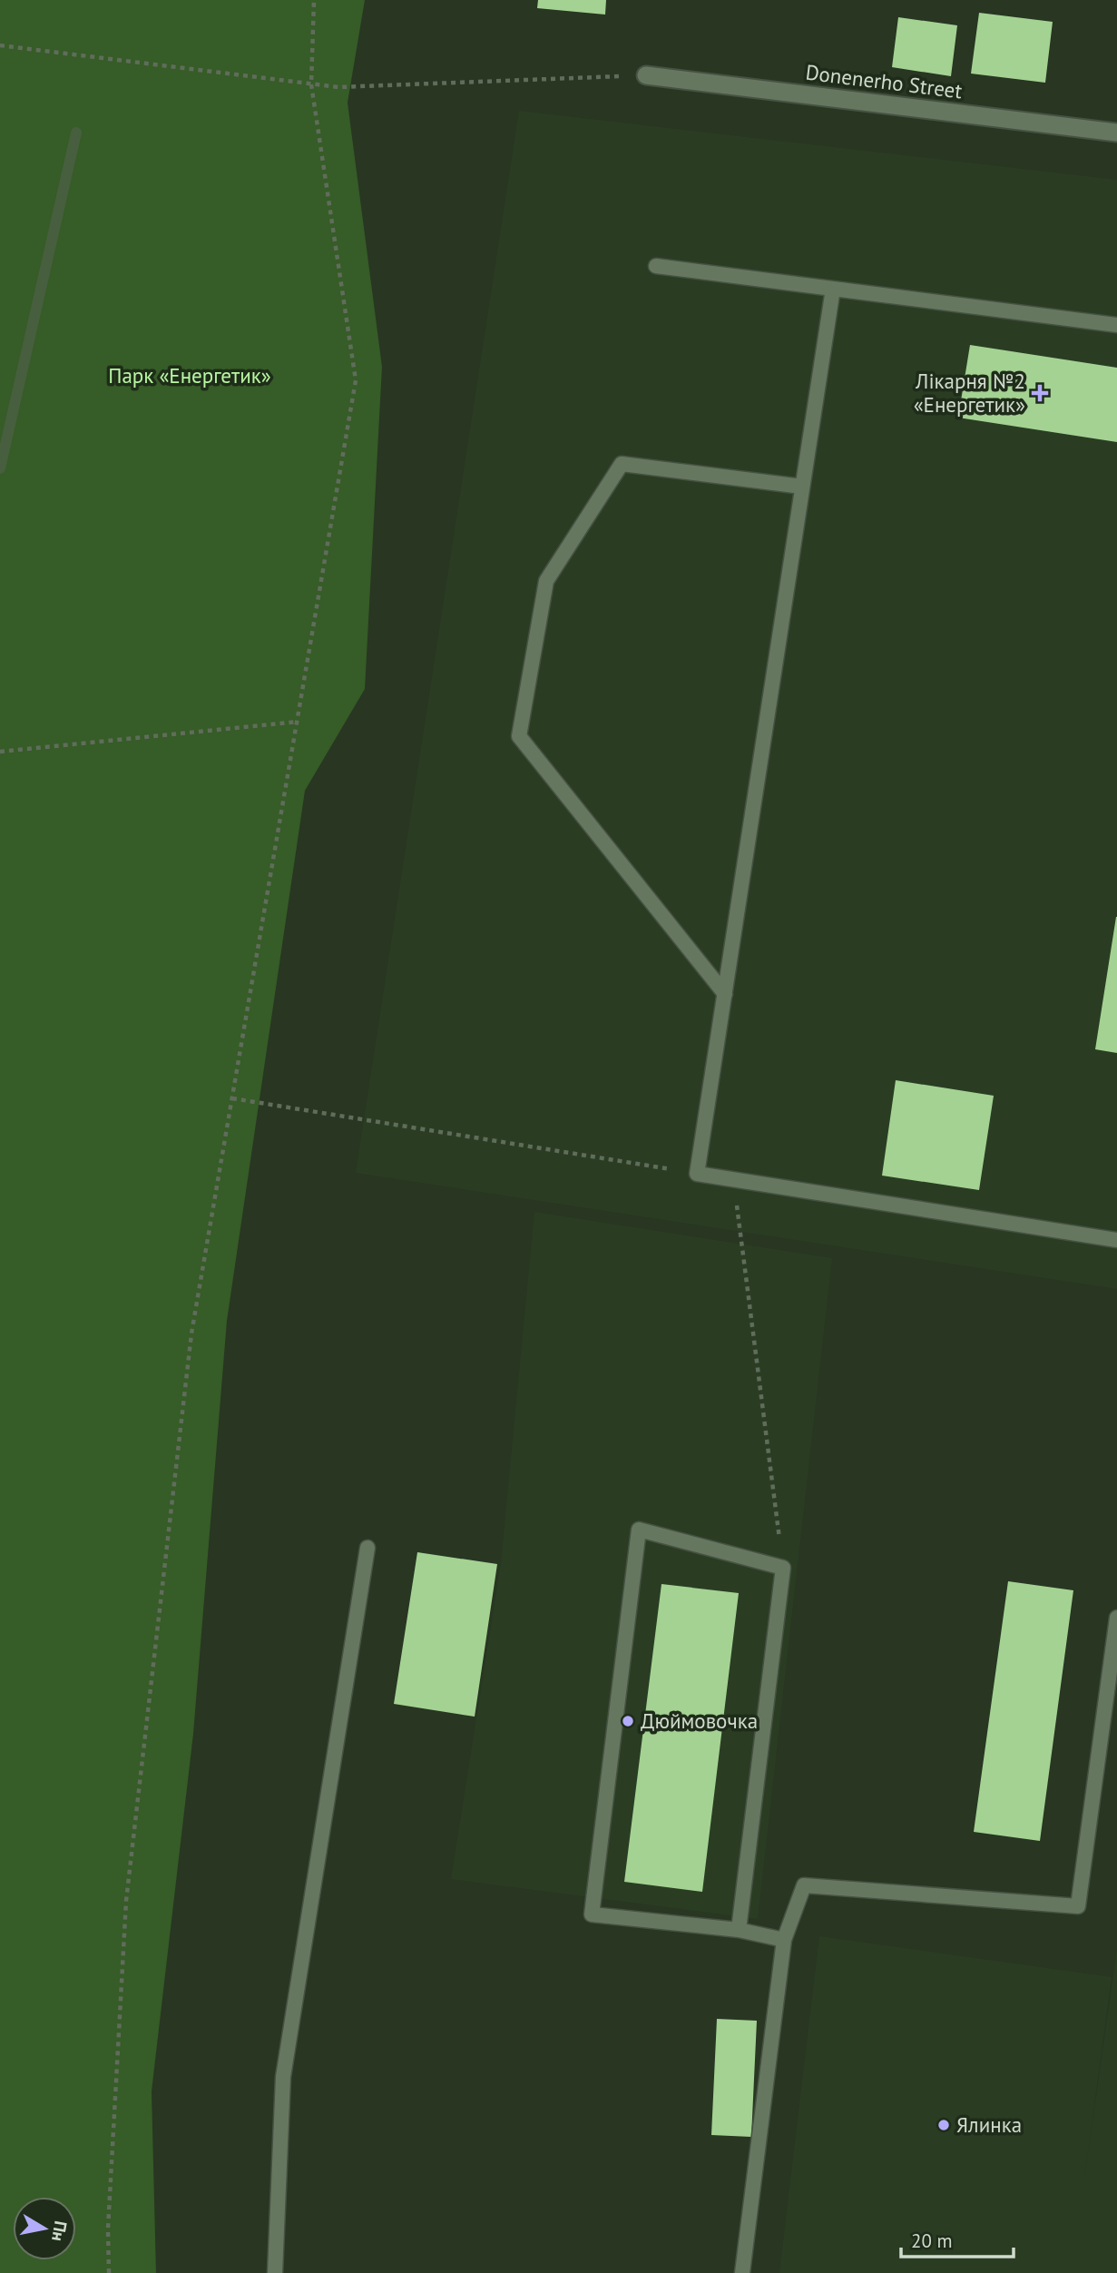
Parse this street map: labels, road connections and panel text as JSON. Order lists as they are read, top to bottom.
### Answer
{
  "streets": {
    "street": ["Donenerho Street"]
  },
  "parks": ["Парк «Енергетик»"],
  "places": {
    "health": ["Лікарня №2 «Енергетик»"],
    "other": ["Дюймовочка", "Ялинка"]
  },
  "scale_bar": "20 m",
  "north": "right"
}
